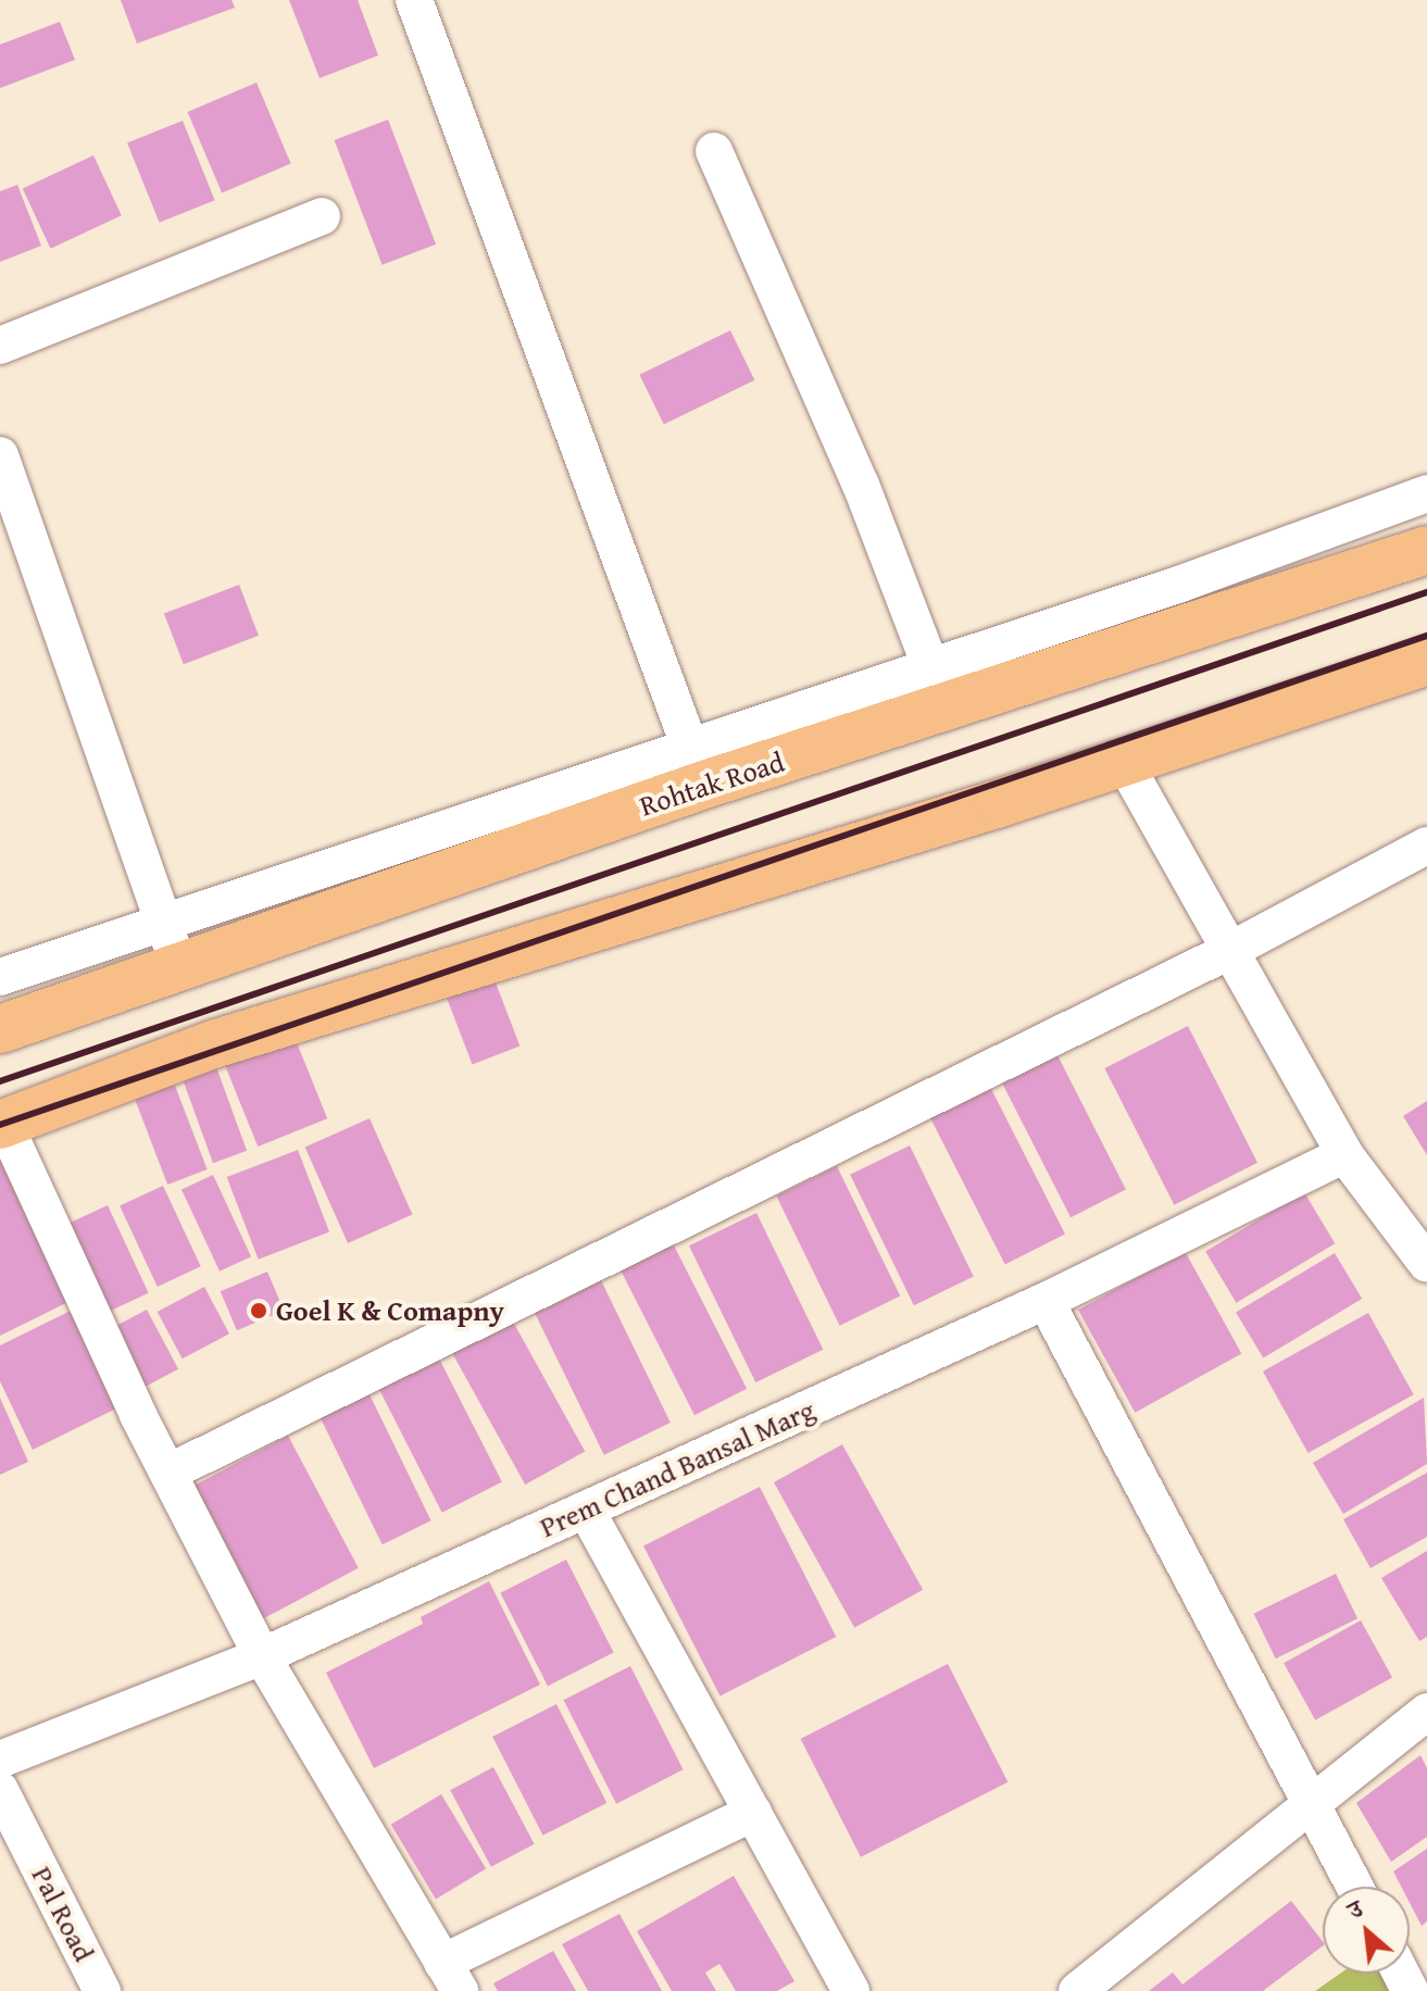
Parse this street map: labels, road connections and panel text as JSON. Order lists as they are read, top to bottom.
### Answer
{
  "streets": {
    "main road": ["Rohtak Road"],
    "street": ["Prem Chand Bansal Marg", "Pal Road"]
  },
  "places": ["Goel K & Comapny"],
  "north": "top left"
}
